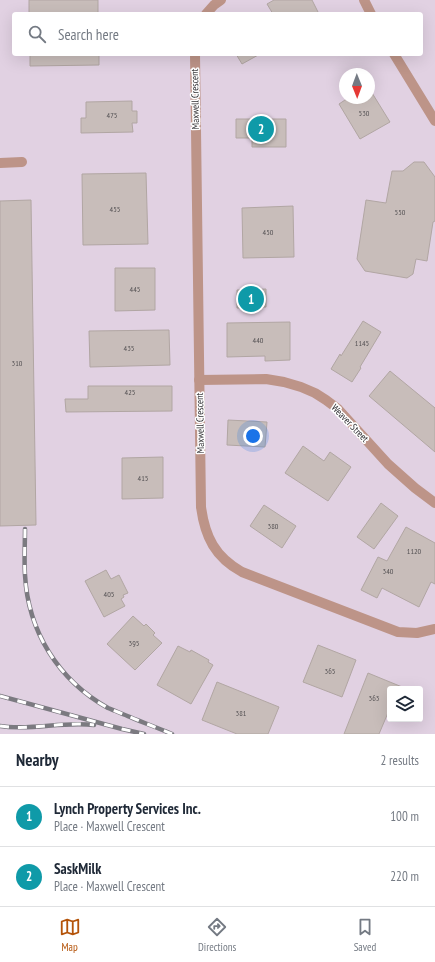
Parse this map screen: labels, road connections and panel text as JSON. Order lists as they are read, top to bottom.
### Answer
{
  "streets": {
    "street": ["Maxwell Crescent", "Weaver Street"]
  },
  "crossings": [
    ["Maxwell Crescent", "Weaver Street"]
  ],
  "house_numbers": [
    "530",
    "475",
    "455",
    "550",
    "450",
    "445",
    "440",
    "1145",
    "435",
    "310",
    "425",
    "415",
    "380",
    "1120",
    "340",
    "405",
    "395",
    "365",
    "363",
    "381"
  ],
  "north": "bottom",
  "page": {
    "search": "Search here",
    "pins": ["2", "1"],
    "heading": ["Nearby", "2 results"],
    "list": [
      {
        "mark": "1",
        "name": "Lynch Property Services Inc.",
        "note": "Place · Maxwell Crescent",
        "value": "100 m"
      },
      {
        "mark": "2",
        "name": "SaskMilk",
        "note": "Place · Maxwell Crescent",
        "value": "220 m"
      }
    ],
    "nav": ["Map", "Directions", "Saved"]
  }
}
